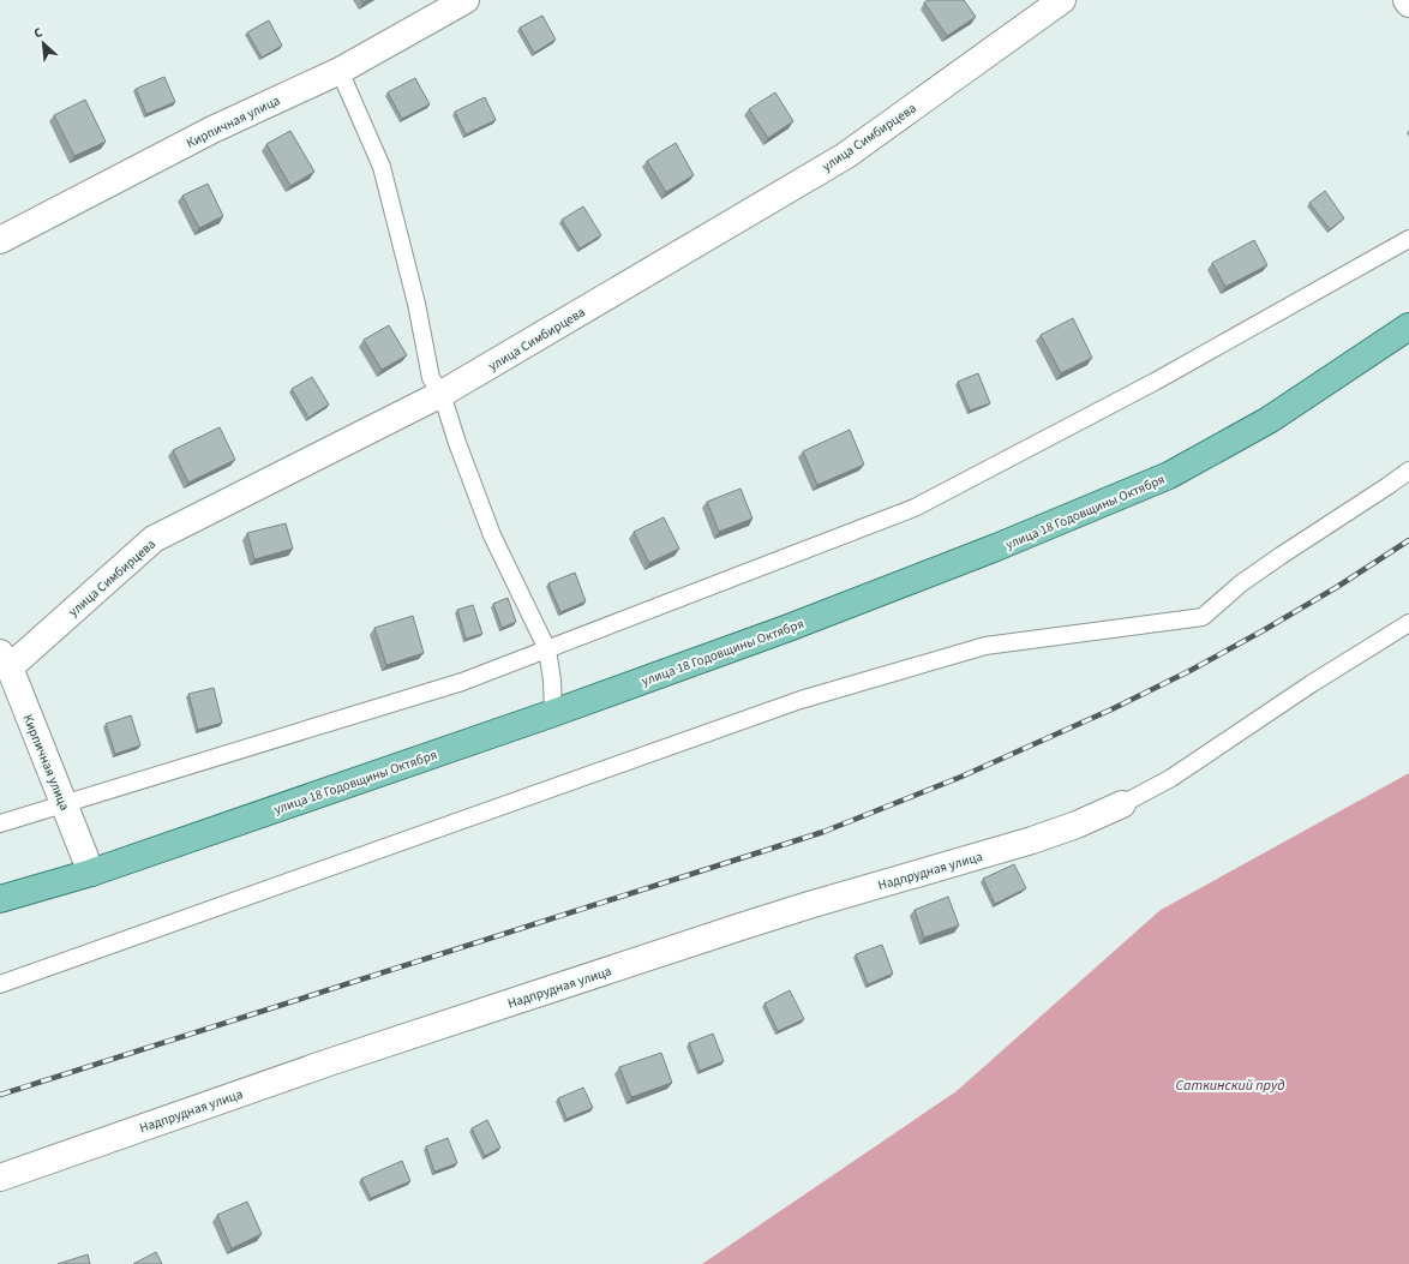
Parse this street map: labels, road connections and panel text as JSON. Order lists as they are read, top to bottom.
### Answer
{
  "streets": {
    "main road": ["улица 18 Годовщины Октября"],
    "street": ["Кирпичная улица", "улица Симбирцева", "Надпрудная улица"]
  },
  "crossings": [
    ["Кирпичная улица", "улица Симбирцева"],
    ["Кирпичная улица", "улица 18 Годовщины Октября"]
  ],
  "water": ["Саткинский пруд"],
  "north": "top left"
}
